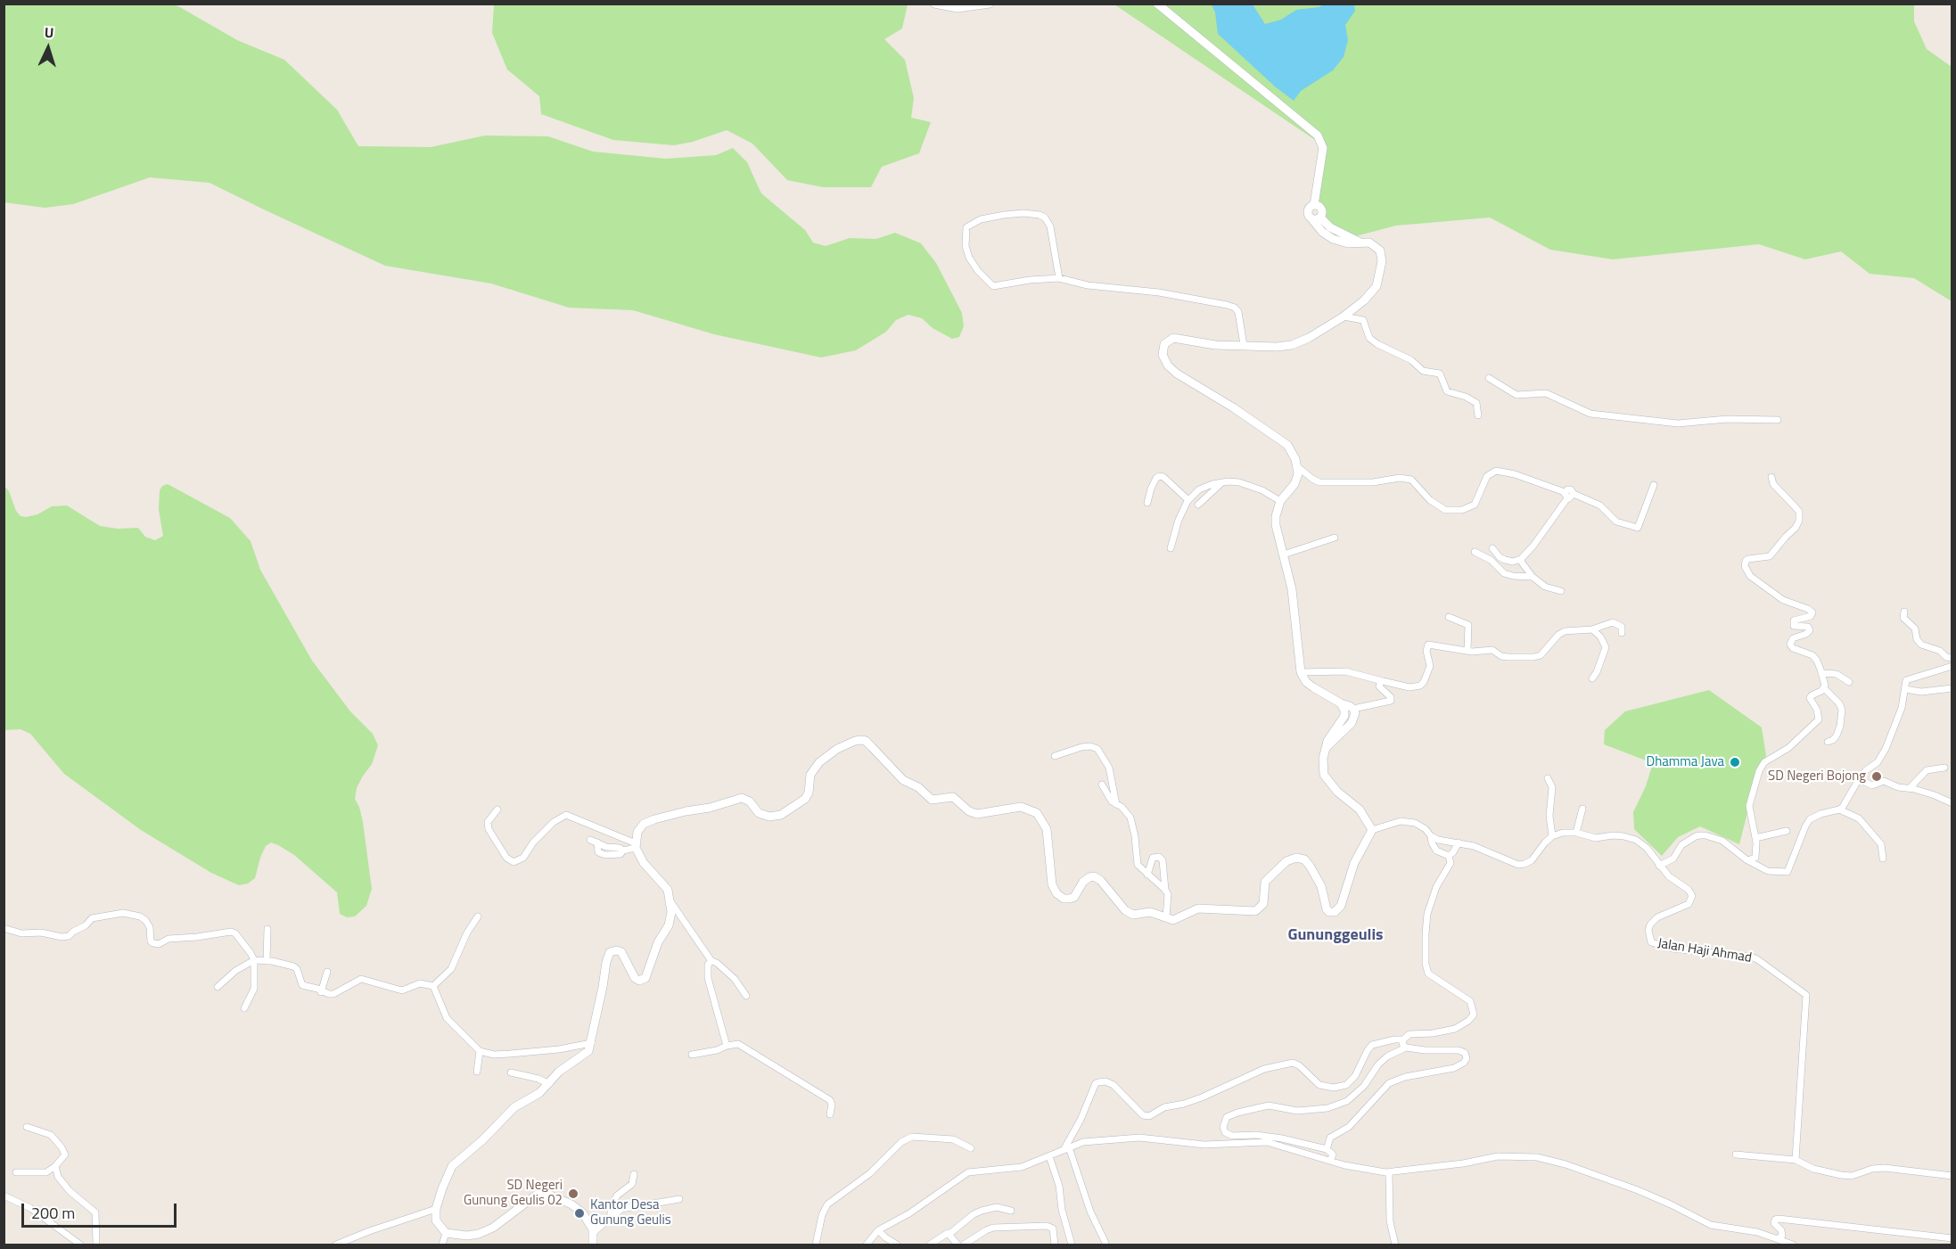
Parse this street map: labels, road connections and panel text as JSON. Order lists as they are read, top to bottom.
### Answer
{
  "streets": {
    "street": ["Jalan Haji Ahmad"]
  },
  "districts": ["Gununggeulis"],
  "places": [
    "Dhamma Java",
    "SD Negeri Bojong",
    "SD Negeri Gunung Geulis 02",
    "Kantor Desa Gunung Geulis"
  ],
  "scale_bar": "200 m",
  "north": "top"
}
